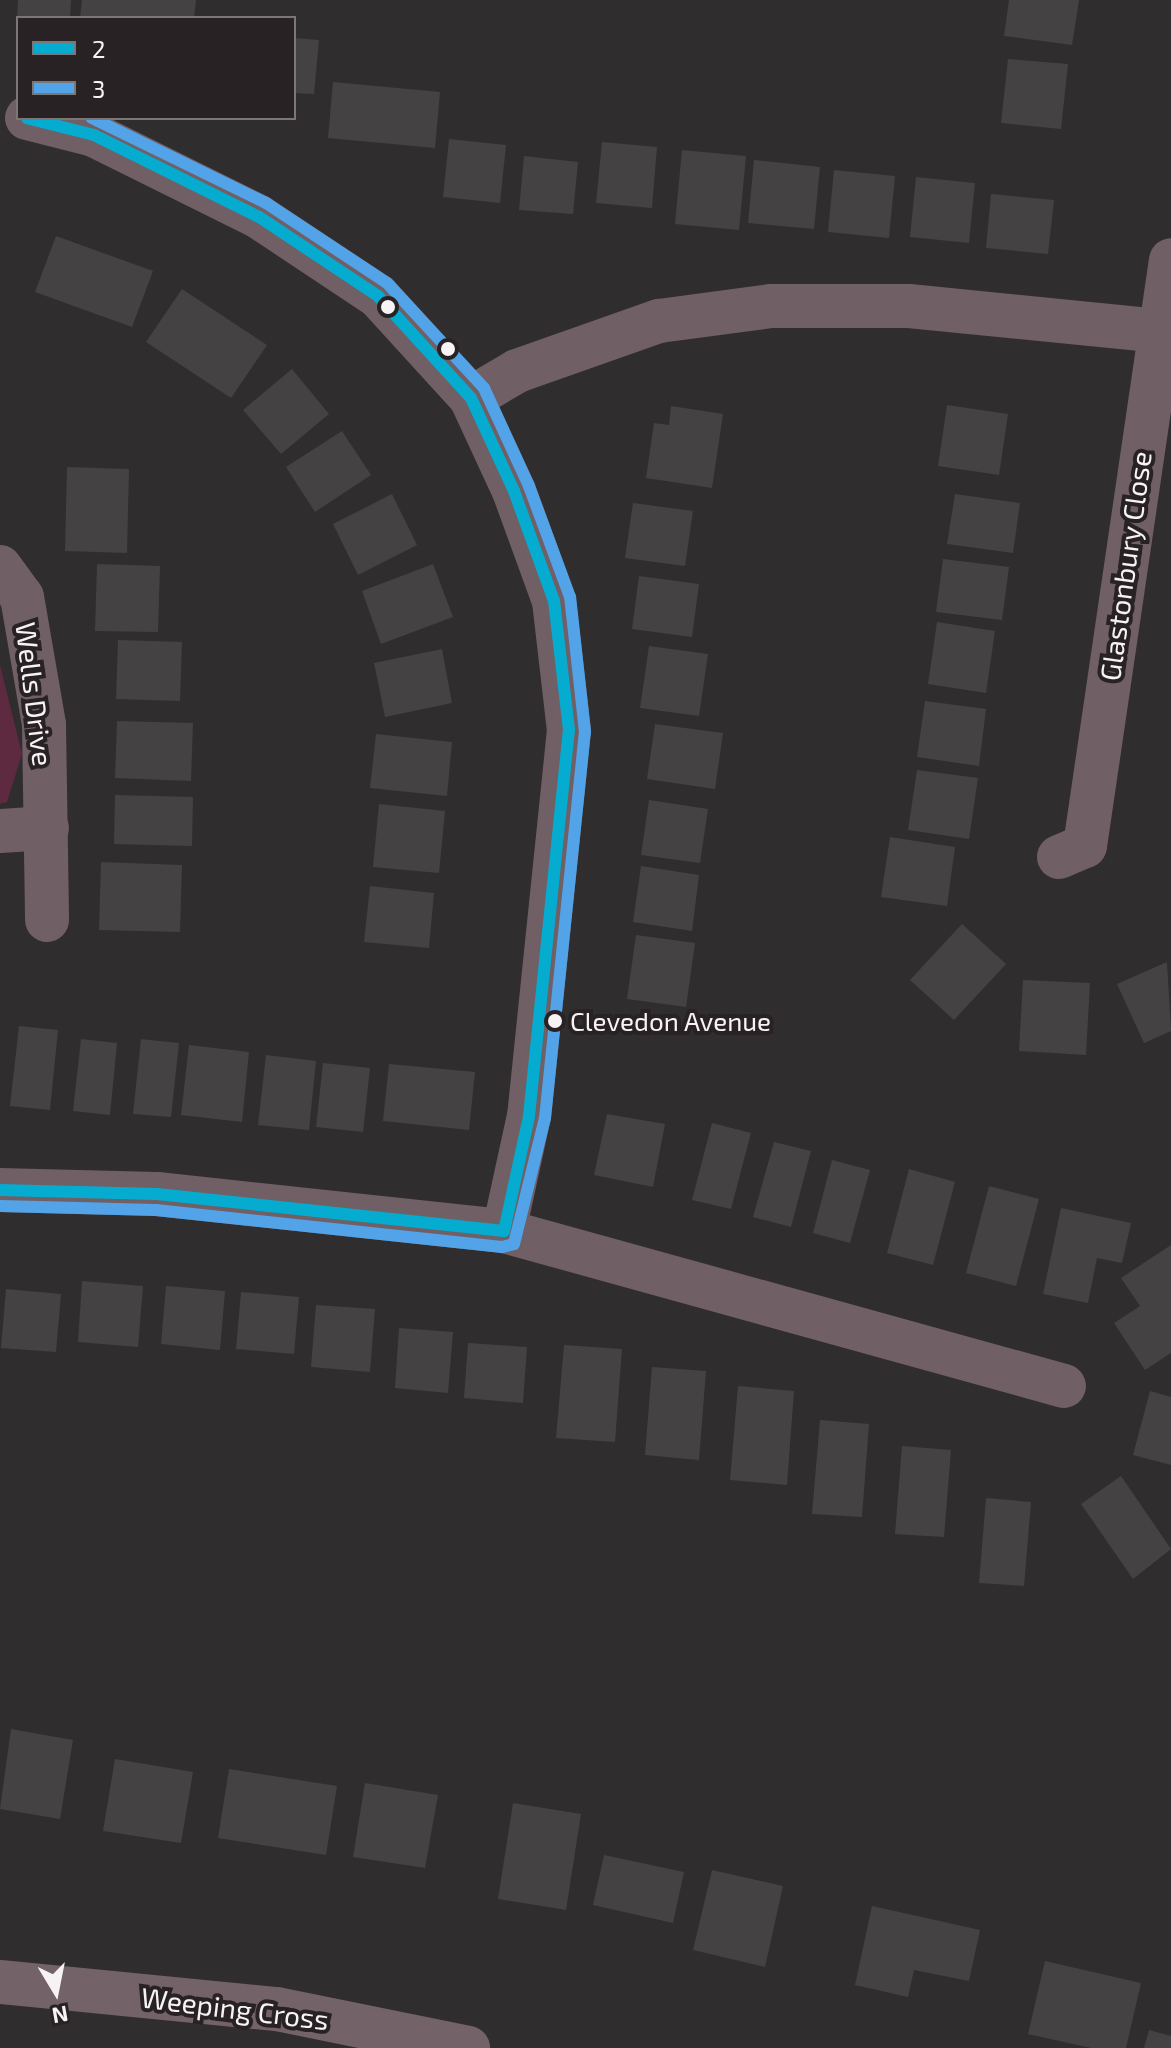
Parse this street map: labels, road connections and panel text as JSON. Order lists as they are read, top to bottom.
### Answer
{
  "streets": {
    "highway": ["Weeping Cross"],
    "street": ["Glastonbury Close", "Wells Drive"]
  },
  "places": ["Clevedon Avenue"],
  "lines": ["transit line 2", "transit line 3"],
  "legend": ["2", "3"],
  "north": "bottom"
}
